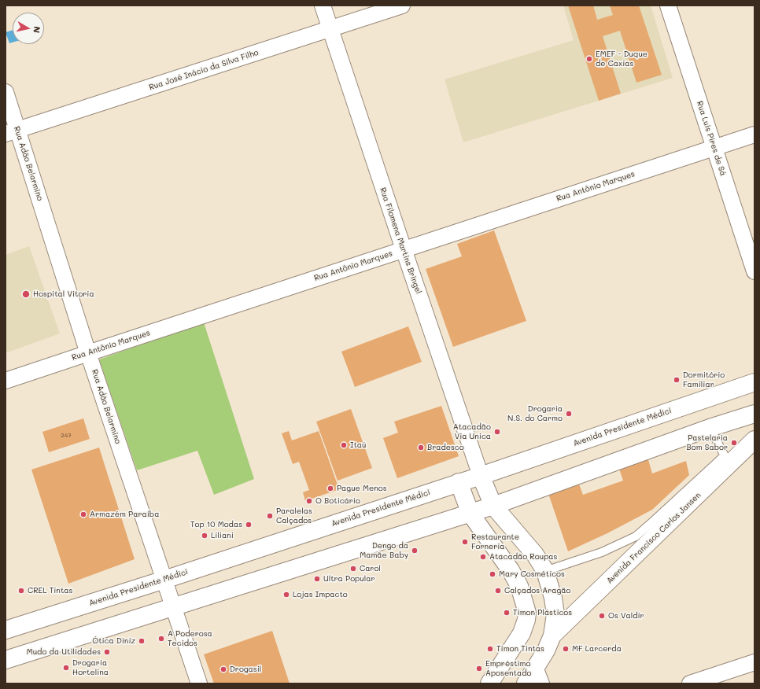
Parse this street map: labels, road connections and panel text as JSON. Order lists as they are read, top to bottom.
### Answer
{
  "streets": {
    "main road": ["Avenida Presidente Médici", "Avenida Francisco Carlos Jansen"],
    "street": [
      "Rua José Inácio da Silva Filho",
      "Rua Luis Pires de Sá",
      "Rua Adão Belarmino",
      "Rua Antônio Marques",
      "Rua Filomena Martins Bringel"
    ]
  },
  "crossings": [
    ["Rua José Inácio da Silva Filho", "Rua Adão Belarmino"],
    ["Rua José Inácio da Silva Filho", "Rua Filomena Martins Bringel"],
    ["Rua Luis Pires de Sá", "Rua Antônio Marques"],
    ["Rua Adão Belarmino", "Rua Antônio Marques"],
    ["Rua Adão Belarmino", "Avenida Presidente Médici"],
    ["Rua Antônio Marques", "Rua Filomena Martins Bringel"],
    ["Rua Filomena Martins Bringel", "Avenida Presidente Médici"]
  ],
  "places": [
    "EMEF - Duque de Caxias",
    "Hospital Vitoria",
    "Dormitório Familiar",
    "Drogaria N.S. do Carmo",
    "Atacadão Via Unica",
    "Pastelaria Bom Sabor",
    "Itaú",
    "Bradesco",
    "Pague Menos",
    "O Boticário",
    "Armazém Paraíba",
    "Paralelas Calçados",
    "Top 10 Modas",
    "Liliani",
    "Restaurante Forneria",
    "Dengo da Mamãe Baby",
    "Atacadão Roupas",
    "Carol",
    "Mary Cosméticos",
    "Ultra Popular",
    "CREL Tintas",
    "Calçados Aragão",
    "Lojas Impacto",
    "Timon Plásticos",
    "Os Valdir",
    "A Poderosa Tecidos",
    "Ótica Diniz",
    "Timon Tintas",
    "MF Larcerda",
    "Mudo da Utilidades",
    "Drogaria Hortelina",
    "Empréstimo Aposentado",
    "Drogasil"
  ],
  "house_numbers": ["247"],
  "north": "right"
}
